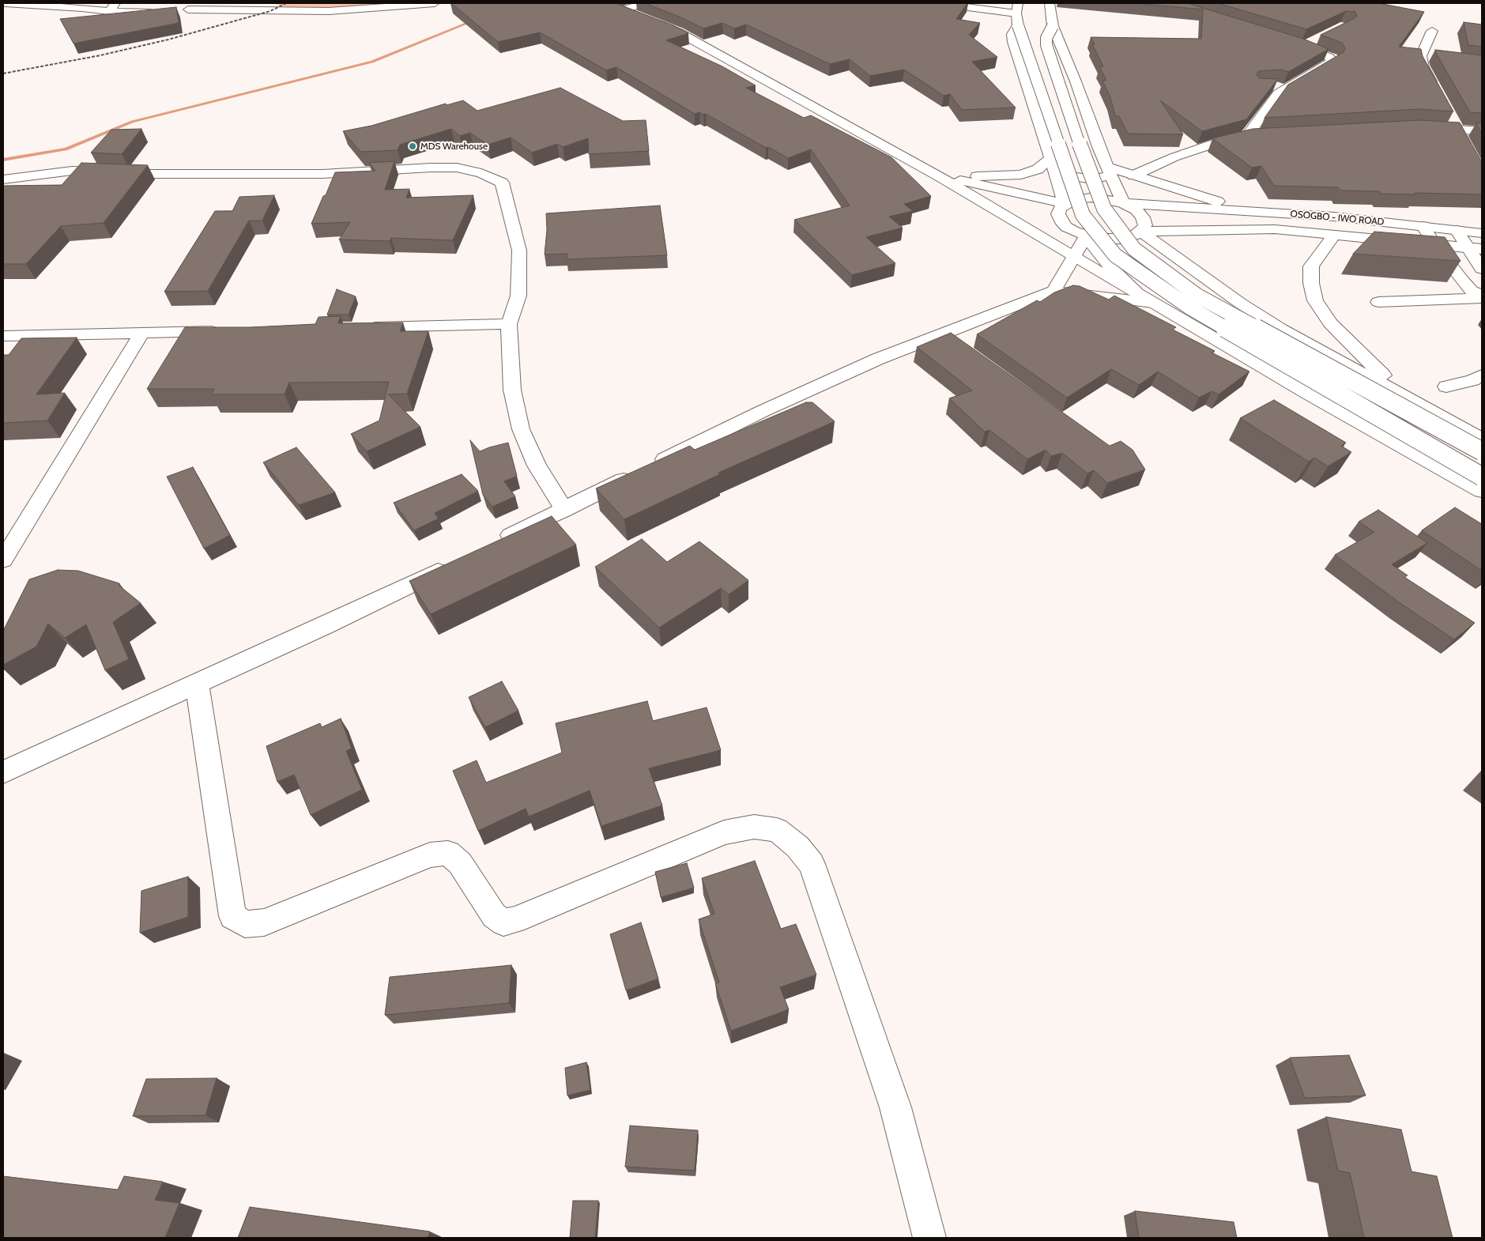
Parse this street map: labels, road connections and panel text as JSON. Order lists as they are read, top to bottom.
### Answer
{
  "streets": {
    "main road": ["OSOGBO - IWO ROAD"]
  },
  "places": ["MDS Warehouse"]
}
